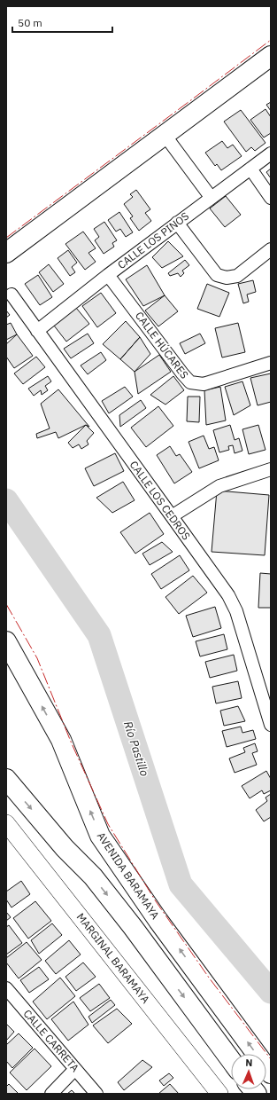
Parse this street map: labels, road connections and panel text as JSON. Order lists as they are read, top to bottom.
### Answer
{
  "streets": {
    "highway": ["AVENIDA BARAMAYA"],
    "street": [
      "CALLE LOS PINOS",
      "CALLE HÚCARES",
      "CALLE LOS CEDROS",
      "MARGINAL BARAMAYA",
      "CALLE CARRETA"
    ]
  },
  "crossings": [
    ["CALLE LOS PINOS", "CALLE HÚCARES"],
    ["CALLE LOS PINOS", "CALLE LOS CEDROS"]
  ],
  "water": ["Río Pastillo"],
  "scale_bar": "50 m",
  "north": "top"
}
